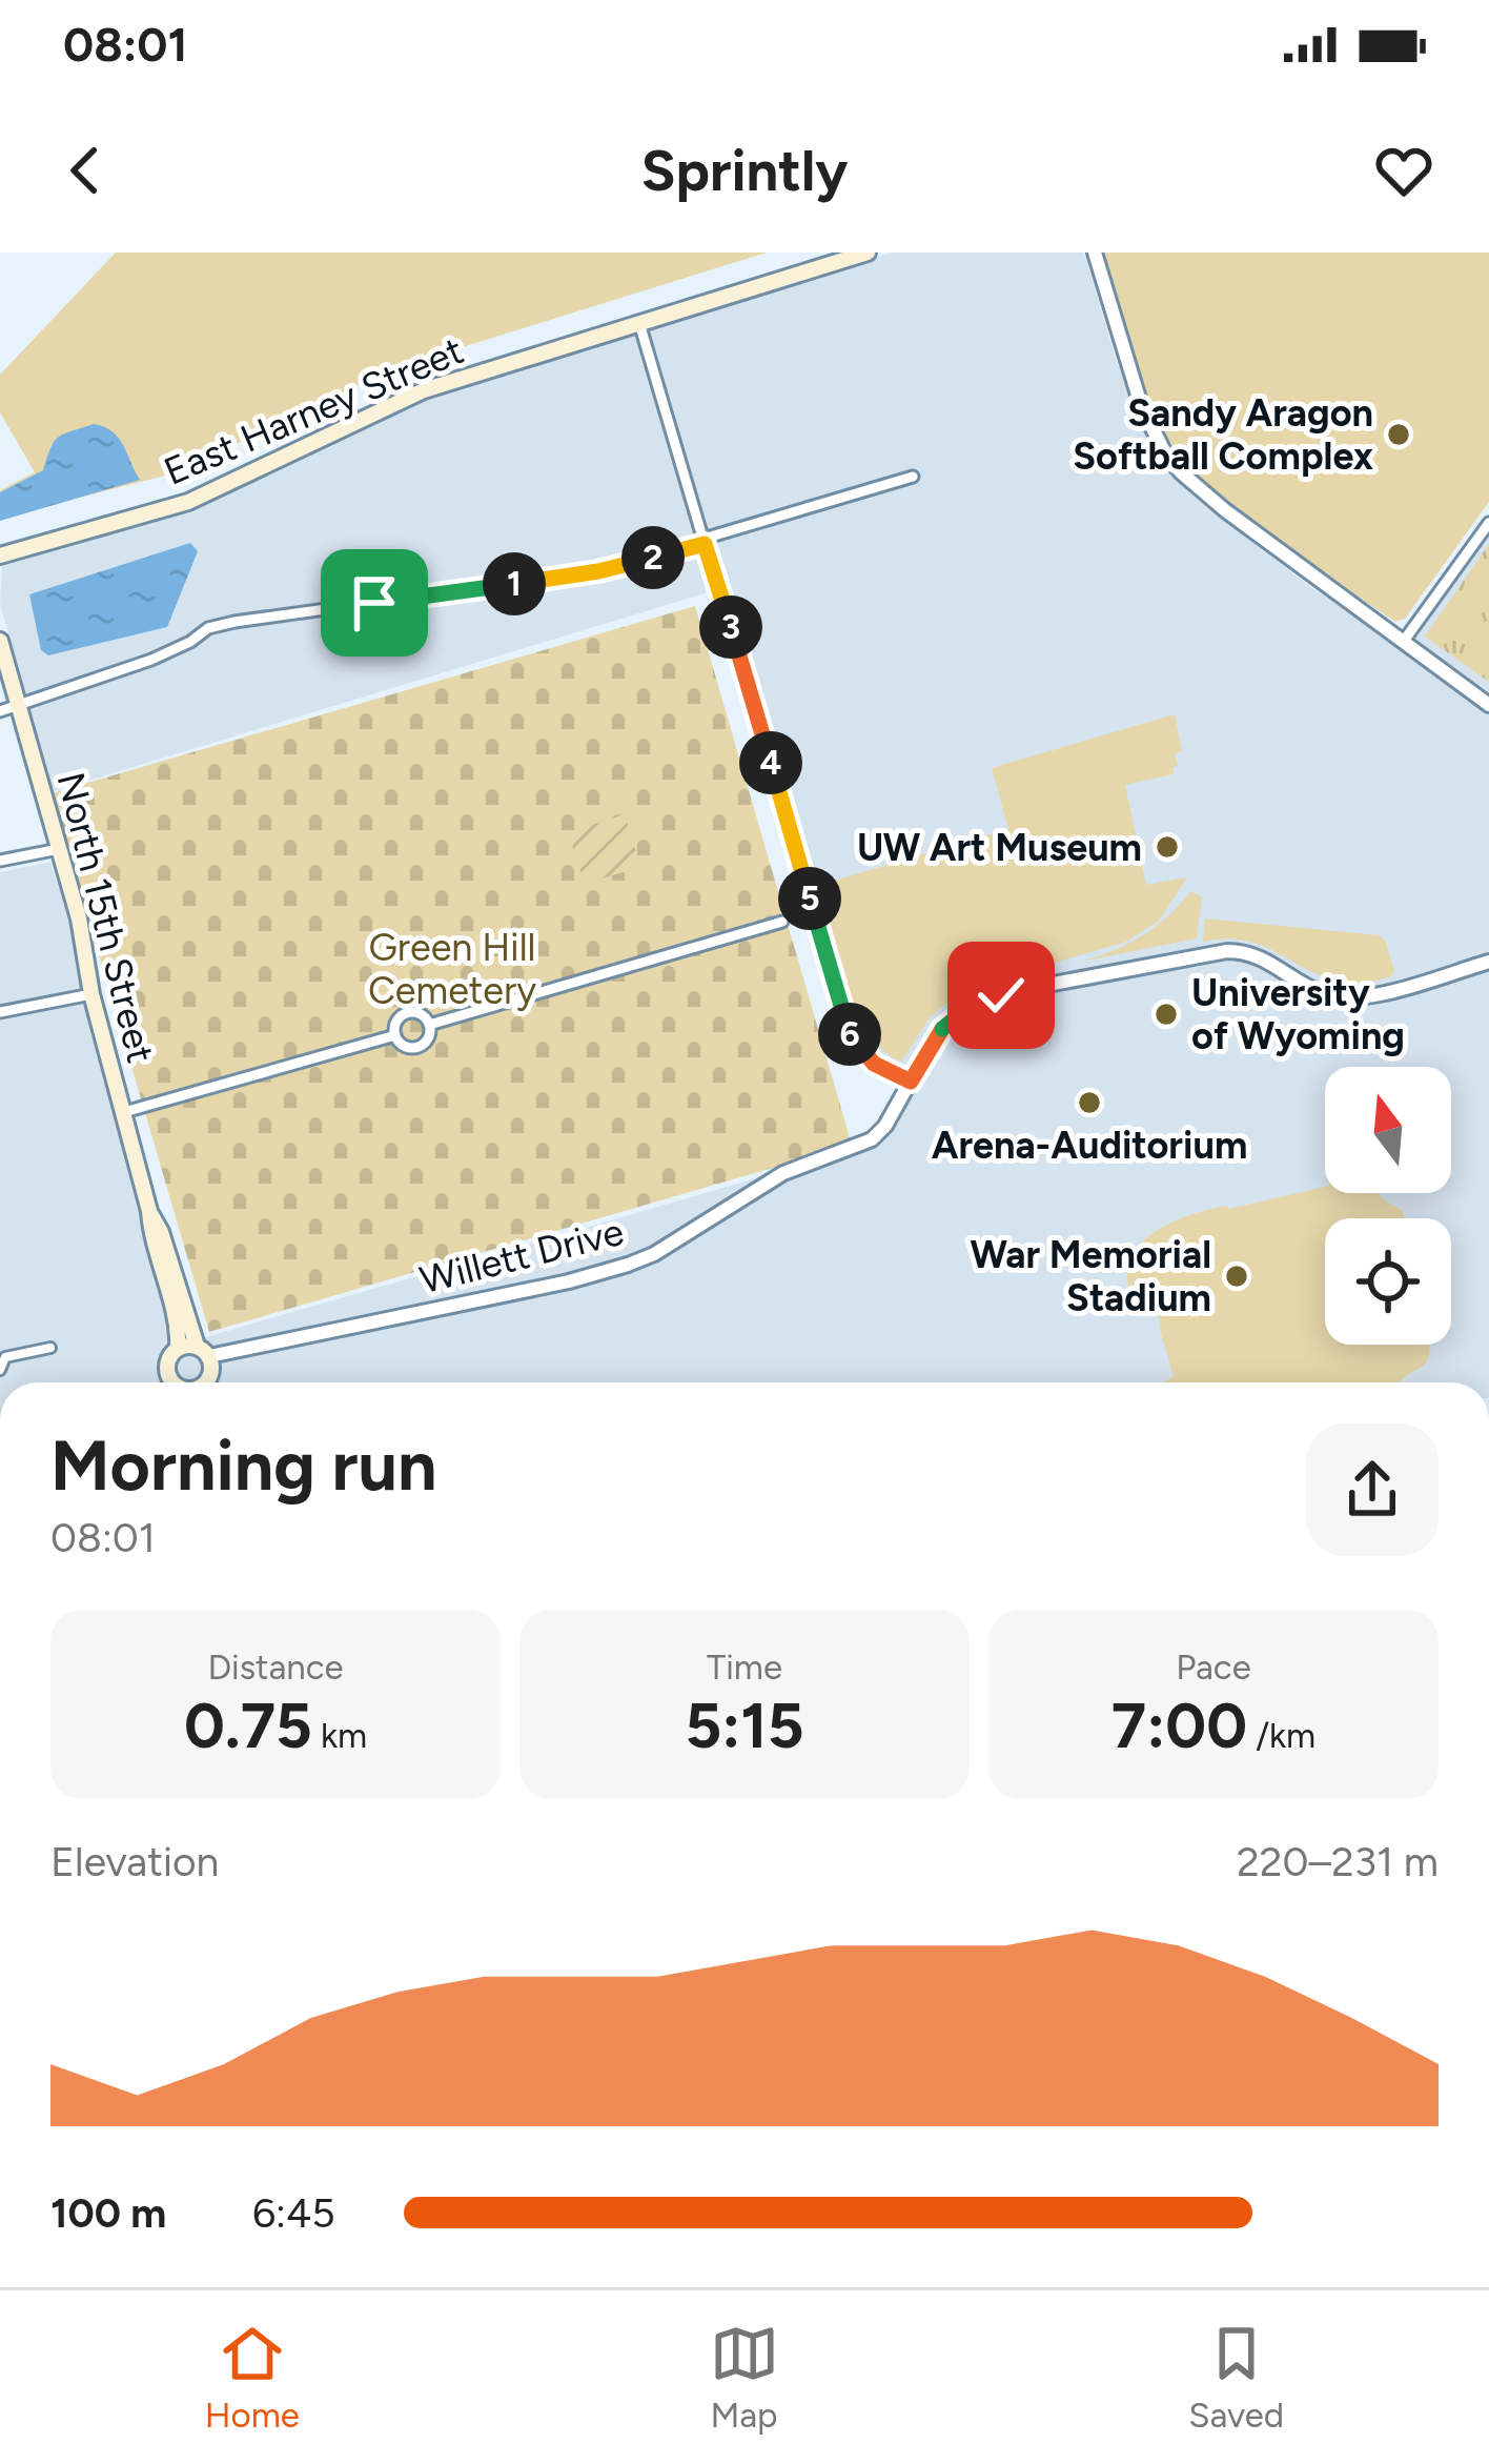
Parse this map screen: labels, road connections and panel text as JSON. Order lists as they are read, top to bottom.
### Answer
{
  "streets": {
    "main road": ["East Harney Street", "North 15th Street"],
    "street": ["Willett Drive"]
  },
  "crossings": [
    ["North 15th Street", "Willett Drive"]
  ],
  "parks": ["Green Hill Cemetery"],
  "places": [
    "Sandy Aragon Softball Complex",
    "UW Art Museum",
    "University of Wyoming",
    "Arena-Auditorium",
    "War Memorial Stadium"
  ],
  "north": "top",
  "page": {
    "status": "08:01",
    "header": "Sprintly",
    "pins": [
      "2",
      "1",
      "3",
      "4",
      "5",
      "6"
    ],
    "heading": ["Morning run", "08:01"],
    "stats": [
      ["Distance", "0.75 km"],
      ["Time", "5:15"],
      ["Pace", "7:00 /km"]
    ],
    "chart": ["Elevation", "220–231 m"],
    "list": [
      {
        "name": "100 m",
        "note": "6:45"
      }
    ],
    "tabs": ["Home", "Map", "Saved"]
  }
}
